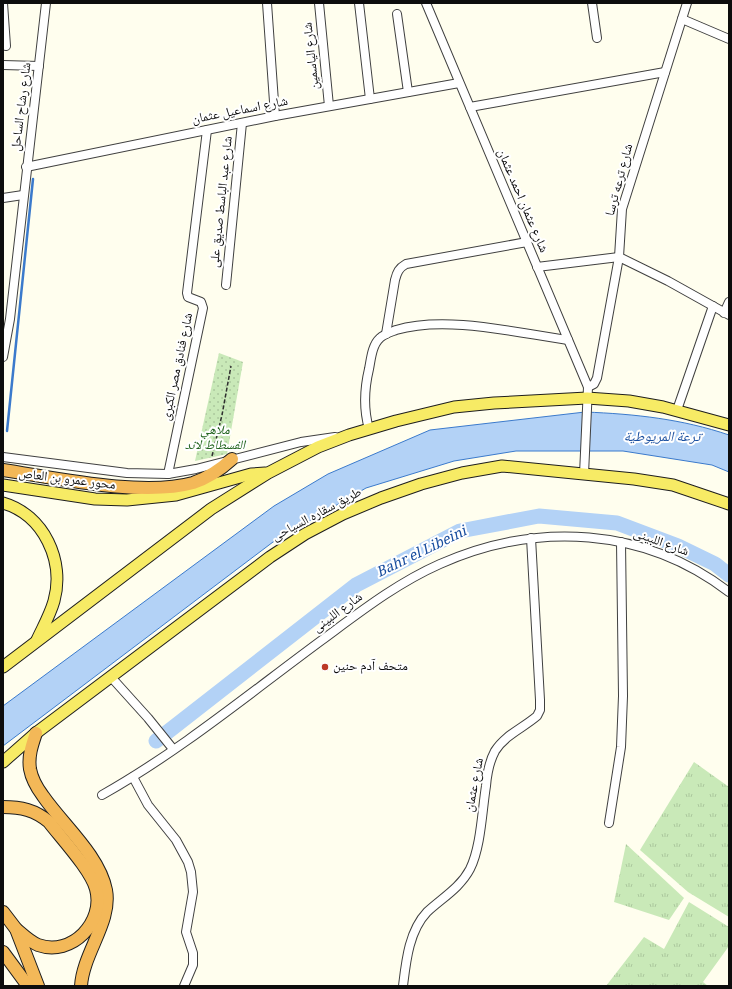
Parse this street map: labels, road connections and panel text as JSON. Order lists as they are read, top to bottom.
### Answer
{
  "streets": {
    "main road": ["محور عمرو بن العاص", "طريق سقاره السياحى"],
    "street": [
      "شارع الياسمين",
      "شارع رشاح الساحل",
      "شارع اسماعيل عثمان",
      "شارع ترعه ترسا",
      "شارع عثمان احمد عثمان",
      "شارع عبد الباسط صديق على",
      "شارع فنادق مصر الكبرى",
      "شارع اللبينى",
      "شارع عثمان"
    ]
  },
  "crossings": [
    ["شارع الياسمين", "شارع اسماعيل عثمان"],
    ["شارع رشاح الساحل", "شارع اسماعيل عثمان"],
    ["شارع اسماعيل عثمان", "شارع عثمان احمد عثمان"],
    ["شارع اسماعيل عثمان", "شارع عبد الباسط صديق على"],
    ["شارع اسماعيل عثمان", "شارع فنادق مصر الكبرى"],
    ["شارع ترعه ترسا", "شارع عثمان احمد عثمان"],
    ["شارع عثمان احمد عثمان", "طريق سقاره السياحى"],
    ["شارع اللبينى", "شارع عثمان"]
  ],
  "water": ["ترعة المريوطية", "Bahr el Libeini"],
  "parks": ["ملاهي الفسطاط لاند"],
  "places": ["متحف آدم حنين"]
}
